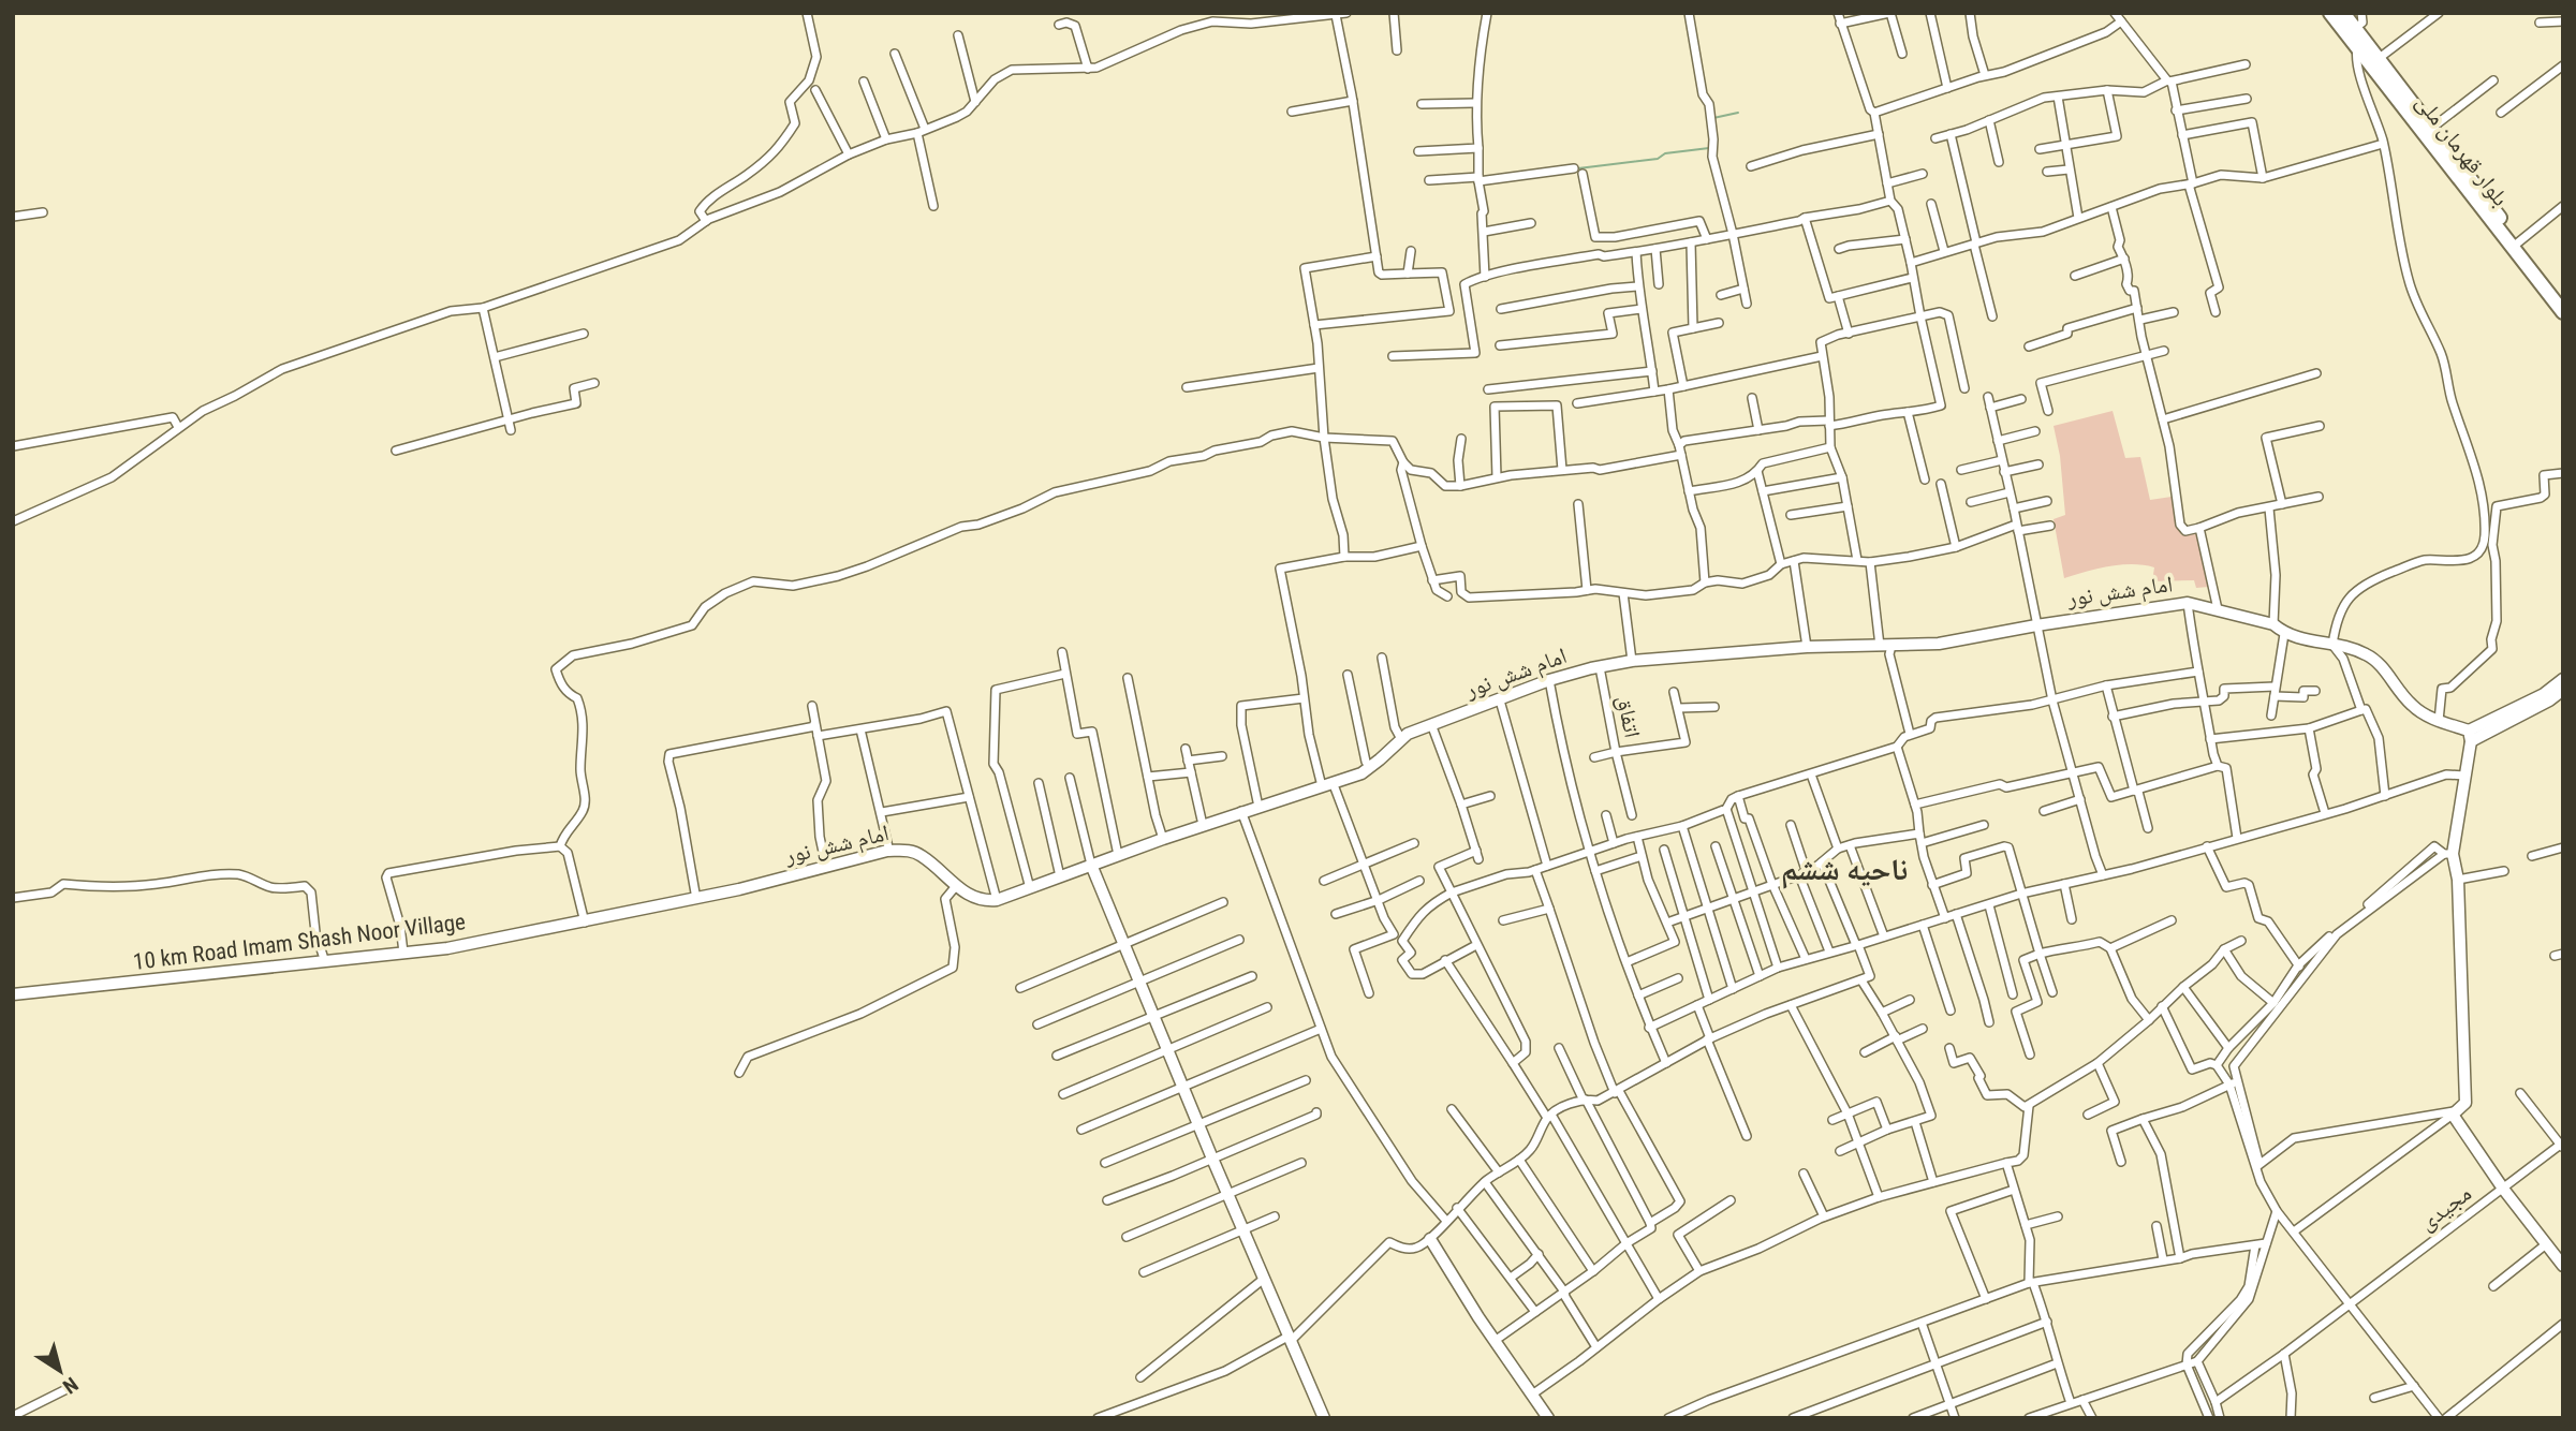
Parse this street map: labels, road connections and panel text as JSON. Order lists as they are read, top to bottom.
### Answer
{
  "streets": {
    "highway": ["بلوار قهرمان ملی"],
    "street": [
      "امام شش نور",
      "اتفاق",
      "10 km Road Imam Shash Noor Village",
      "مجیدی"
    ]
  },
  "crossings": [
    ["امام شش نور", "اتفاق"],
    ["امام شش نور", "10 km Road Imam Shash Noor Village"]
  ],
  "districts": ["ناحیه ششم"],
  "north": "bottom right"
}
